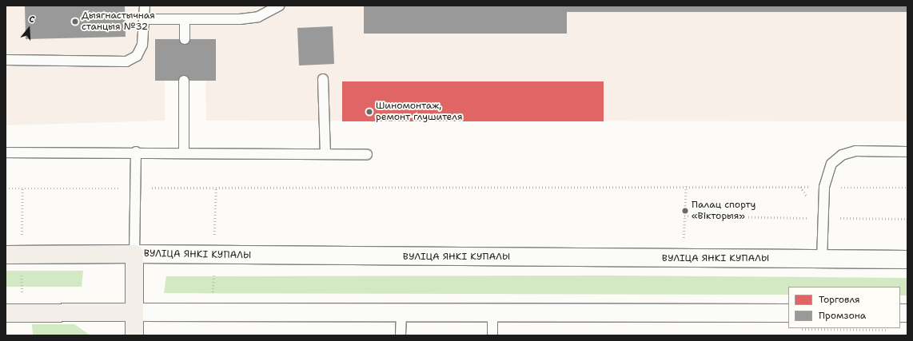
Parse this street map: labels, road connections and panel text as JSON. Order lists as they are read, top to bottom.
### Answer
{
  "streets": {
    "main road": ["ВУЛІЦА ЯНКІ КУПАЛЫ"]
  },
  "places": ["Дыягнастычная станцыя №32", "Шиномонтаж, ремонт глушителя", "Палац спорту «Вікторыя»"],
  "legend": ["Торговля", "Промзона"],
  "north": "top"
}
